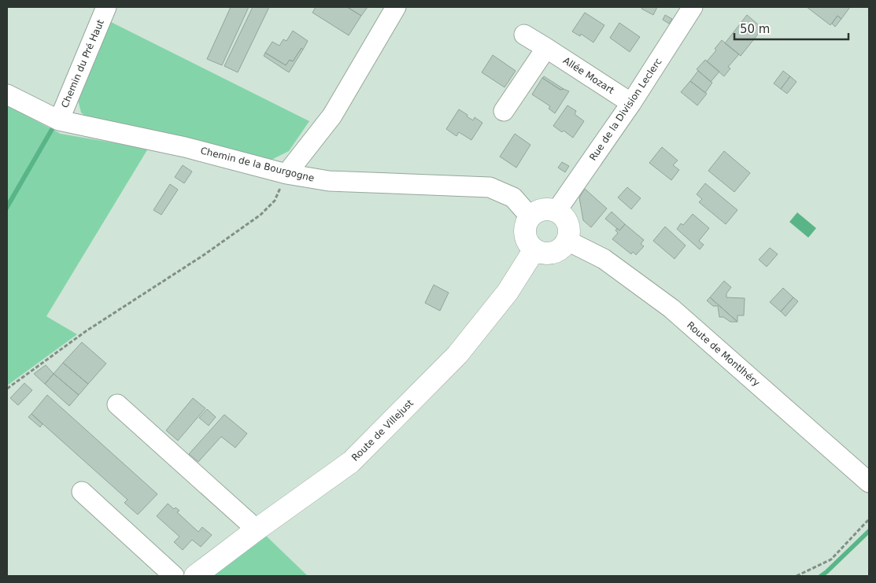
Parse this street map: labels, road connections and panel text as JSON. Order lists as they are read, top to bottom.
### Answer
{
  "streets": {
    "main road": ["Route de Villejust"],
    "street": [
      "Chemin du Pré Haut",
      "Allée Mozart",
      "Rue de la Division Leclerc",
      "Chemin de la Bourgogne",
      "Route de Montlhéry"
    ]
  },
  "crossings": [
    ["Chemin du Pré Haut", "Chemin de la Bourgogne"],
    ["Allée Mozart", "Rue de la Division Leclerc"],
    ["Rue de la Division Leclerc", "Chemin de la Bourgogne"],
    ["Rue de la Division Leclerc", "Route de Montlhéry"],
    ["Rue de la Division Leclerc", "Route de Villejust"],
    ["Chemin de la Bourgogne", "Route de Montlhéry"],
    ["Chemin de la Bourgogne", "Route de Villejust"],
    ["Route de Montlhéry", "Route de Villejust"]
  ],
  "scale_bar": "50 m"
}
